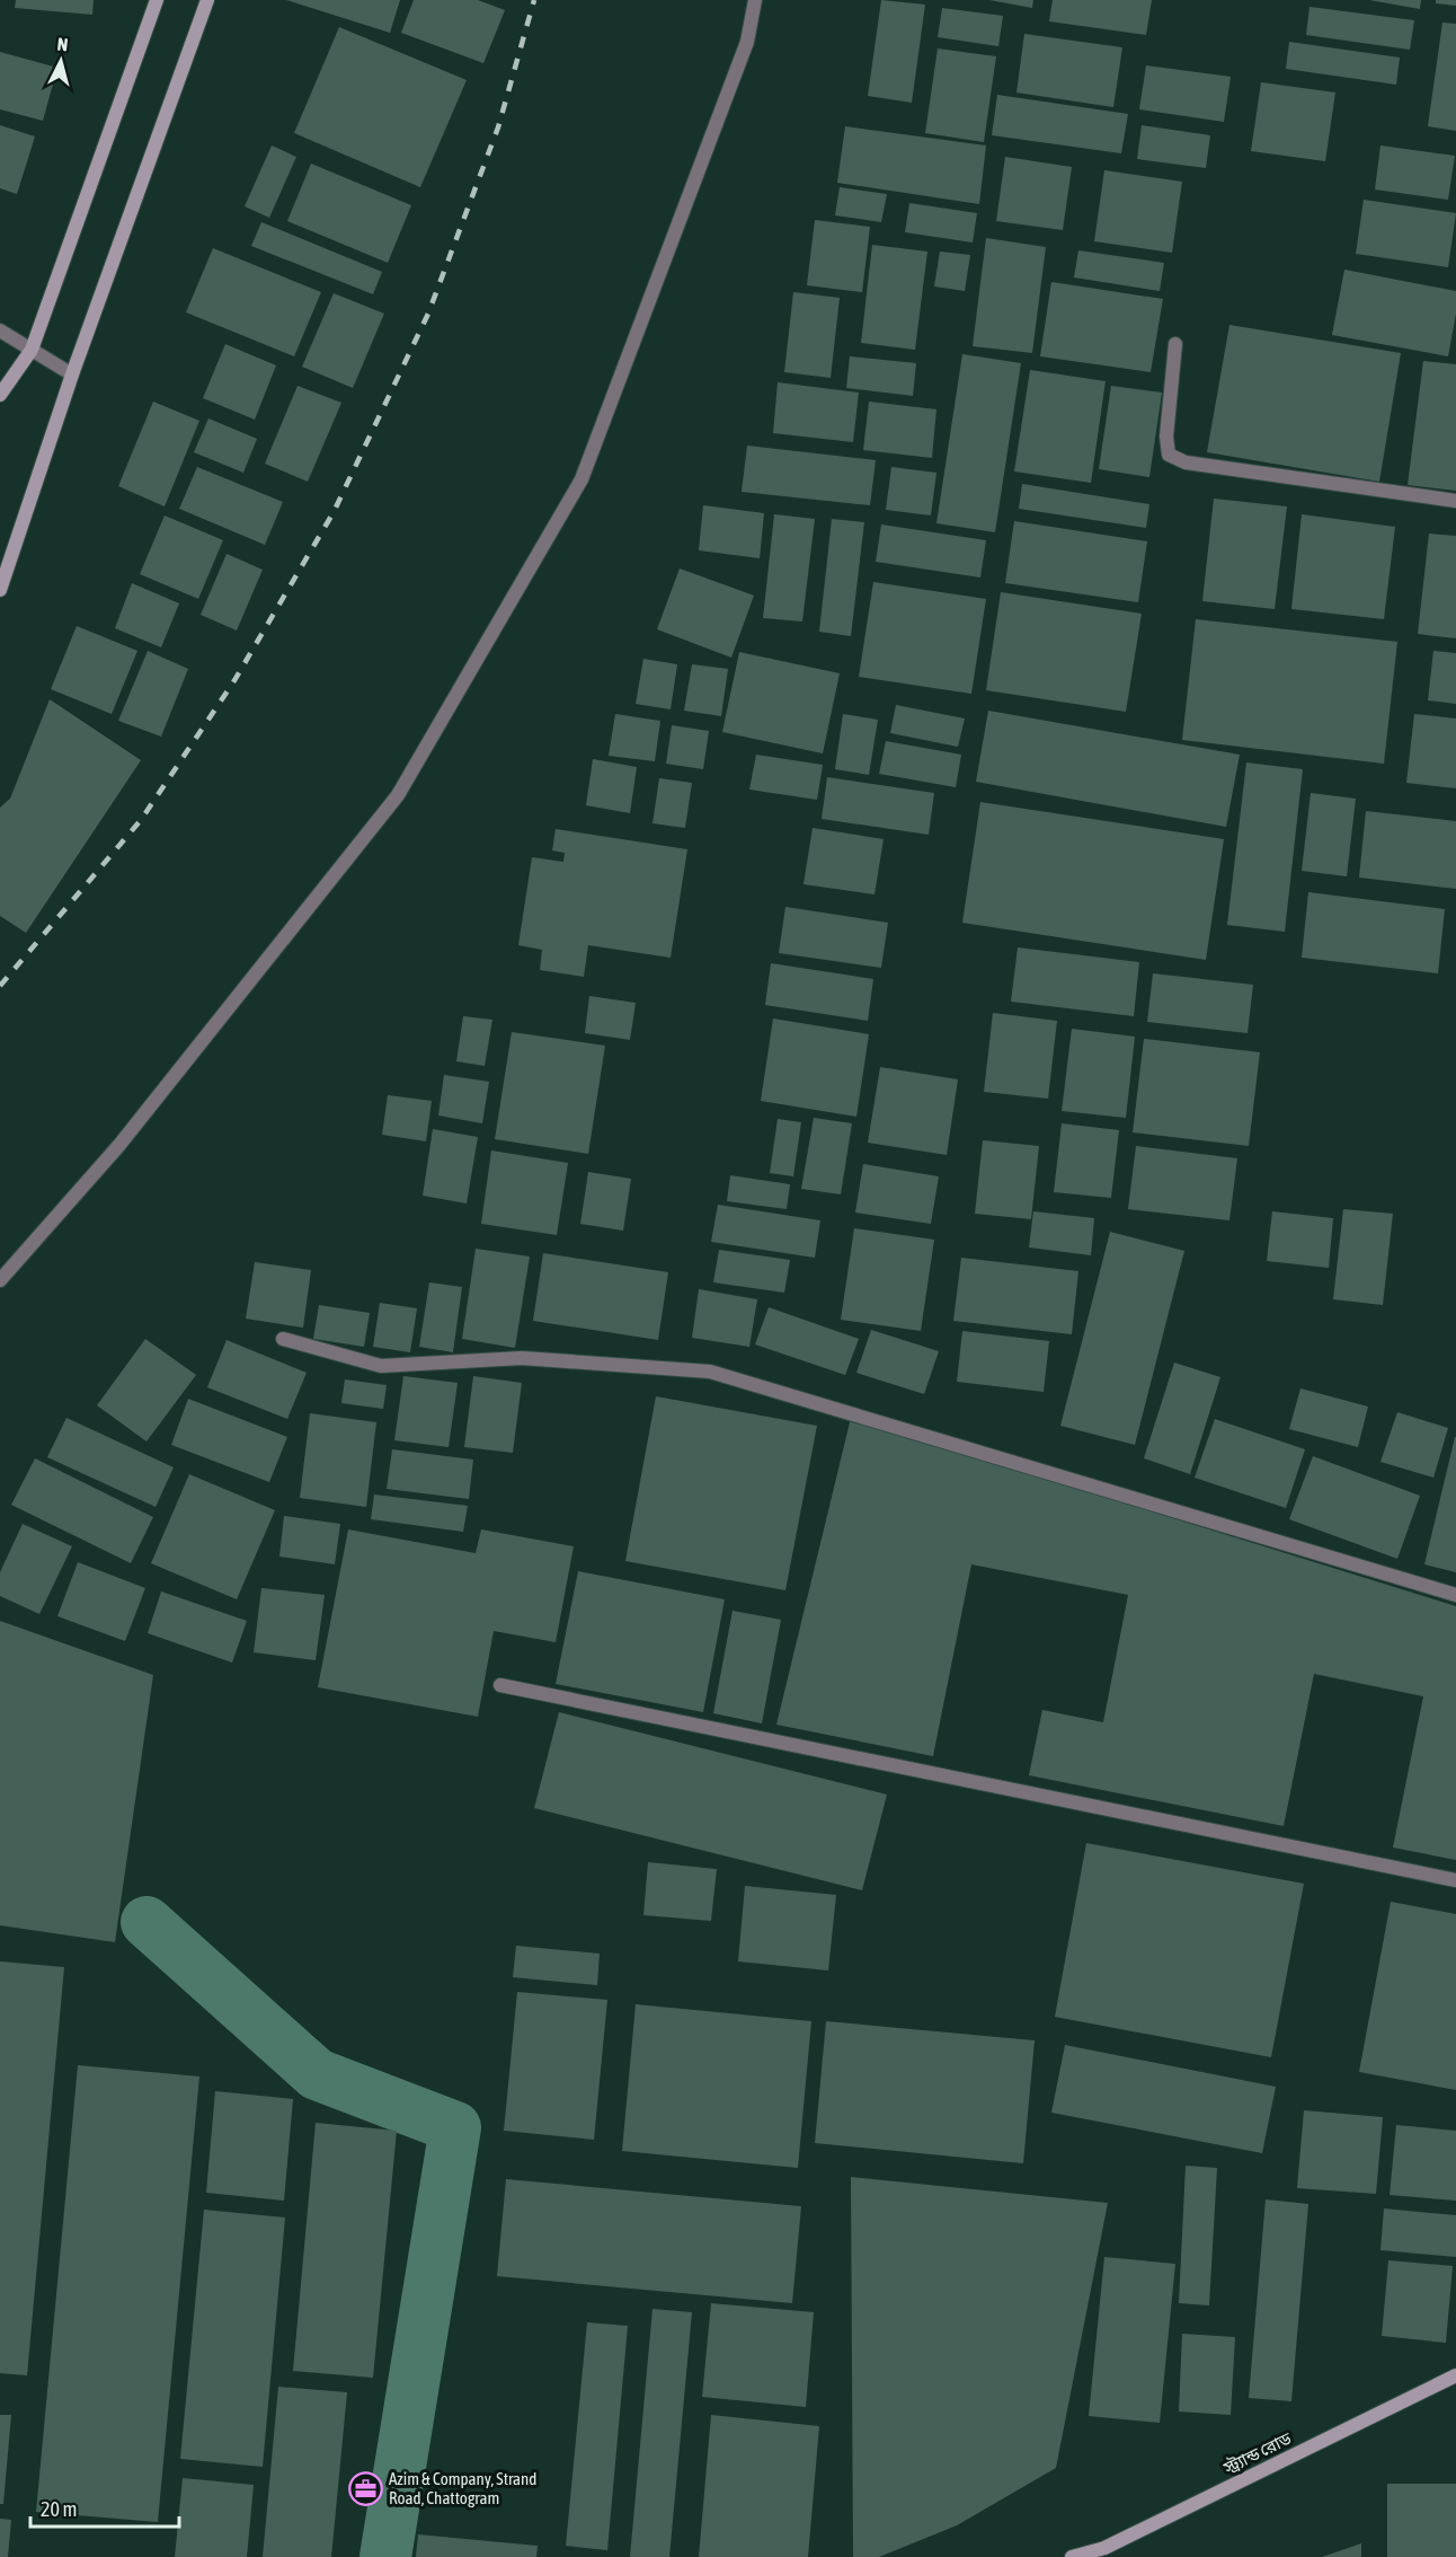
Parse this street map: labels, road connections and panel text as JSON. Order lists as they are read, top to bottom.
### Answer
{
  "streets": {
    "main road": ["স্ট্র্যান্ড রোড"]
  },
  "places": {
    "office": ["Azim & Company, Strand Road, Chattogram"]
  },
  "scale_bar": "20 m",
  "north": "top"
}
